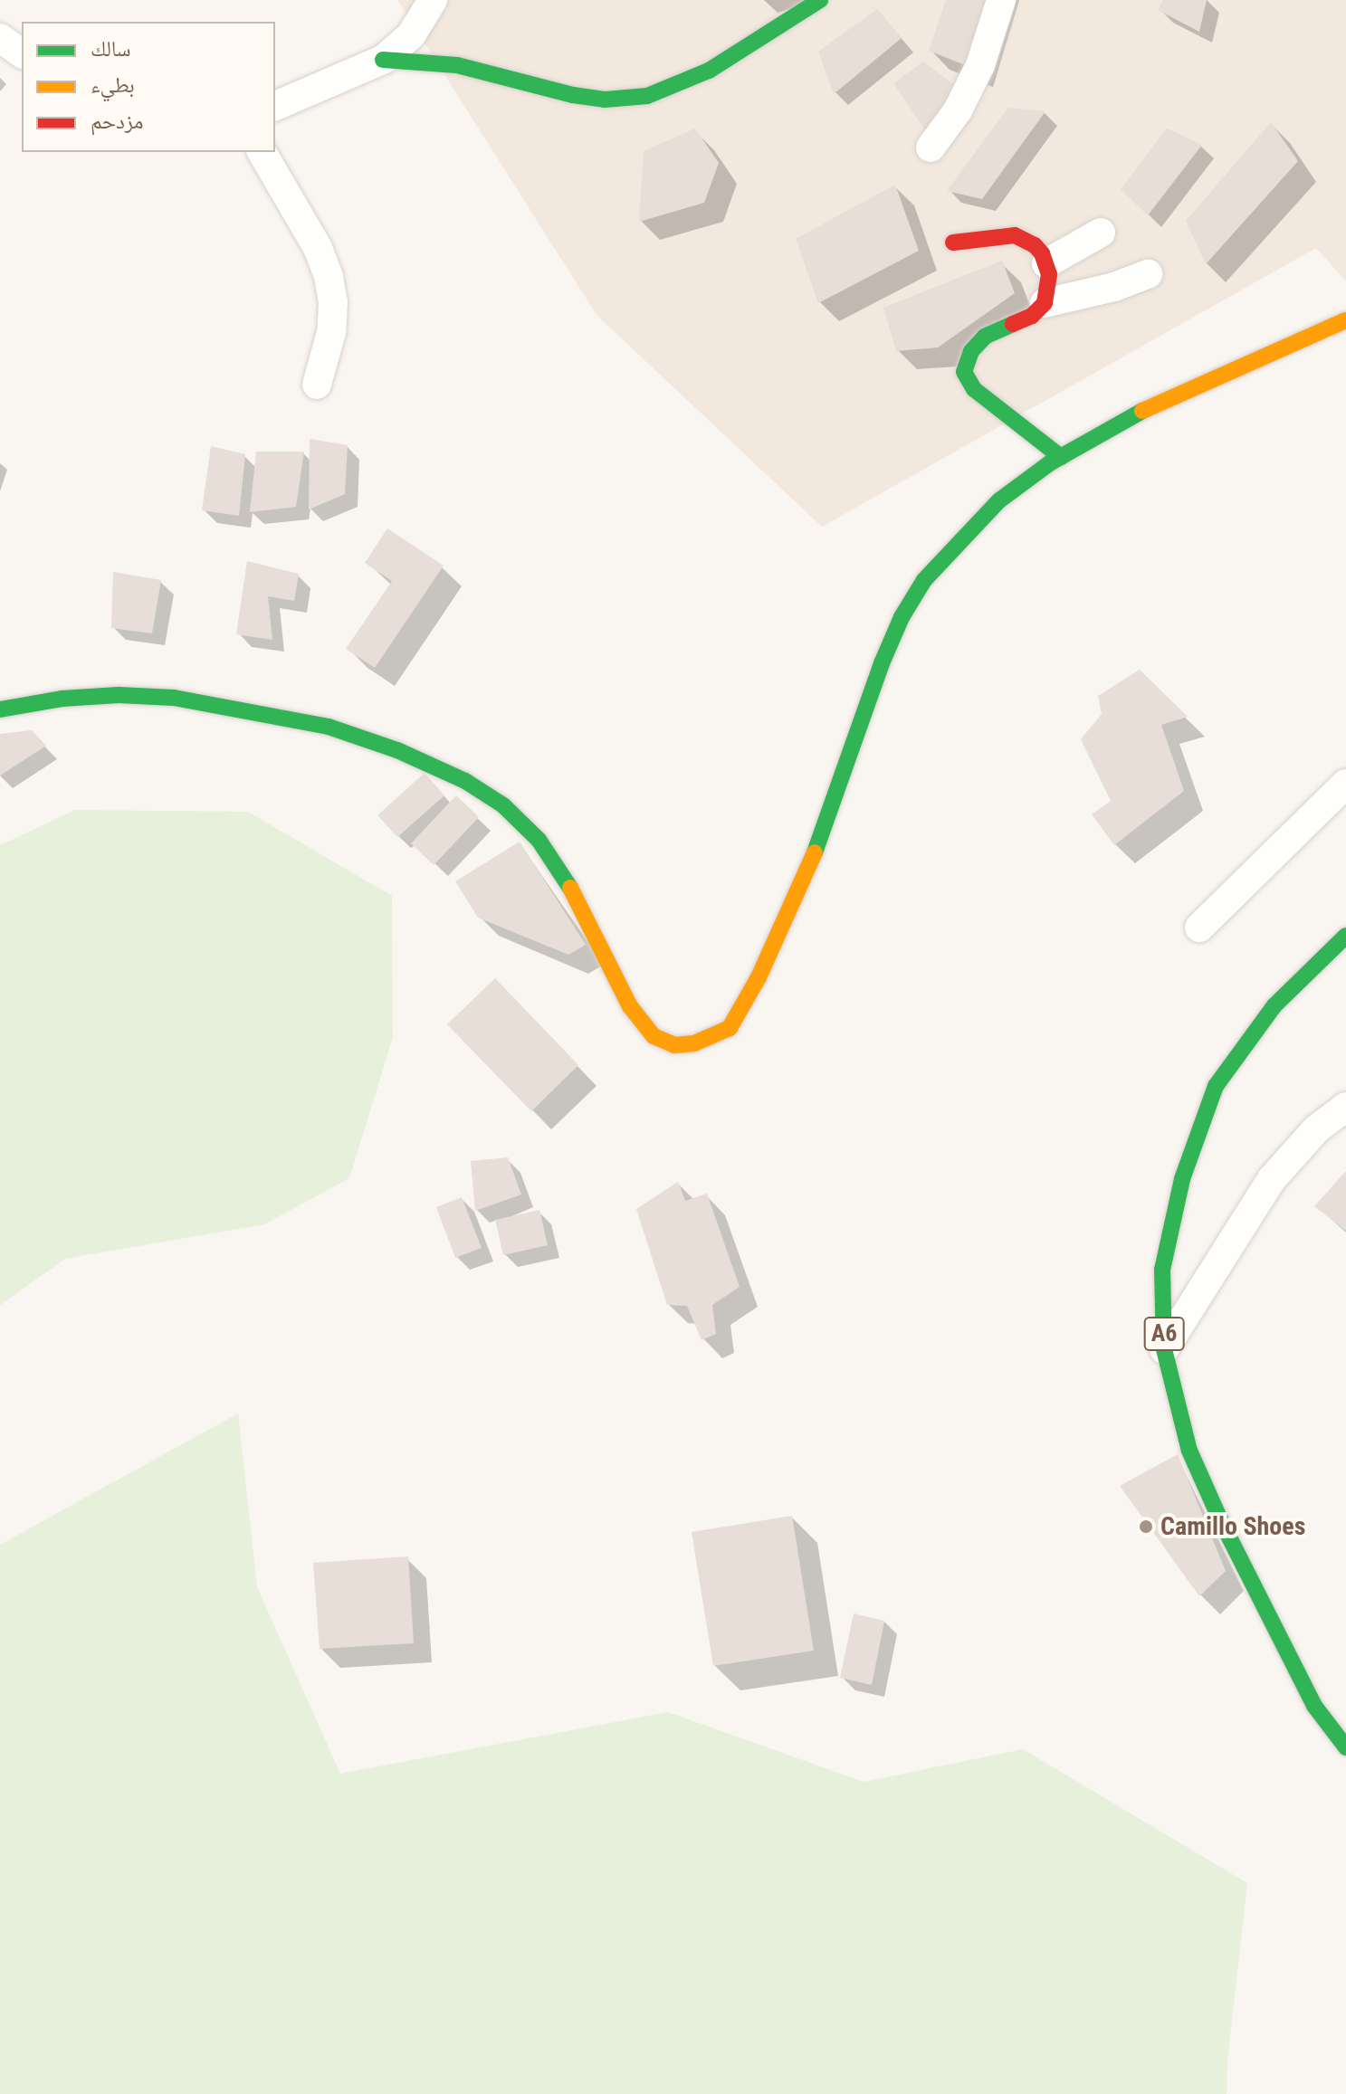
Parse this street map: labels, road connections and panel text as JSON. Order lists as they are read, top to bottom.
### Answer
{
  "streets": {
    "main road": ["A6"]
  },
  "places": ["Camillo Shoes"],
  "legend": ["سالك", "بطيء", "مزدحم"]
}
